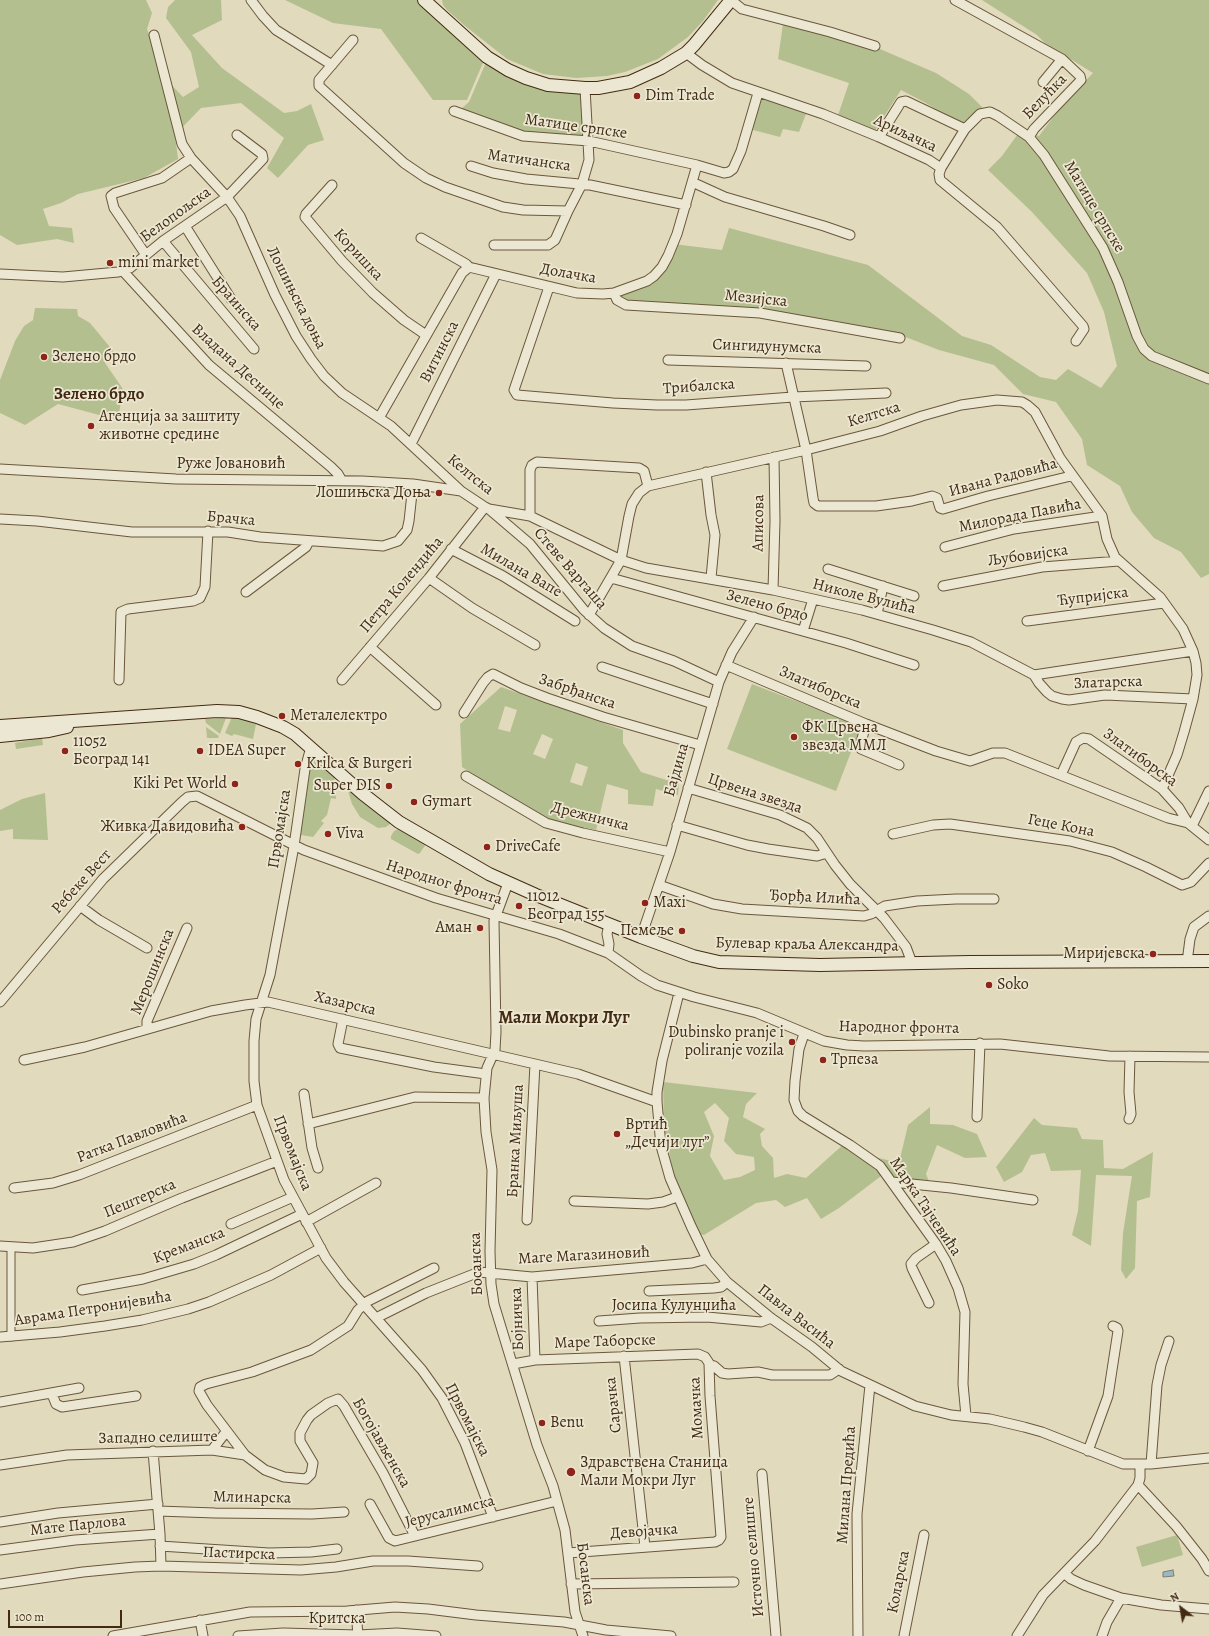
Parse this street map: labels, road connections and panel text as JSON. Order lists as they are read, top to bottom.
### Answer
{
  "streets": {
    "main road": ["Булевар краља Александра"],
    "street": [
      "Белућка",
      "Матице српске",
      "Ариљачка",
      "Матичанска",
      "Белопољска",
      "Коришка",
      "Долачка",
      "Лошињска доња",
      "Мезијска",
      "Браинска",
      "Сингидунумска",
      "Витинска",
      "Владана Деснице",
      "Трибалска",
      "Келтска",
      "Руже Јовановић",
      "Ивана Радовића",
      "Милорада Павића",
      "Брачка",
      "Аписова",
      "Љубовијска",
      "Стеве Варгаша",
      "Милана Вапе",
      "Петра Колендића",
      "Николе Вулића",
      "Ћупријска",
      "Зелено брдо",
      "Златарска",
      "Златиборска",
      "Забрђанска",
      "Бајдина",
      "Црвена звезда",
      "Дрежничка",
      "Геце Кона",
      "Првомајска",
      "Ребеке Вест",
      "Народног фронта",
      "Ђорђа Илића",
      "Мерошинска",
      "Хазарска",
      "Ратка Павловића",
      "Бранка Миљуша",
      "Пештерска",
      "Марка Тајчевића",
      "Креманска",
      "Маге Магазиновић",
      "Босанска",
      "Јосипа Кулунџића",
      "Аврама Петронијевића",
      "Павла Васића",
      "Бојничка",
      "Маре Таборске",
      "Сарачка",
      "Момачка",
      "Западно селиште",
      "Богојављенска",
      "Милана Предића",
      "Млинарска",
      "Јерусалимска",
      "Мате Парлова",
      "Девојачка",
      "Пастирска",
      "Источно селиште",
      "Коларска",
      "Критска"
    ]
  },
  "crossings": [
    ["Белућка", "Матице српске"],
    ["Белућка", "Ариљачка"],
    ["Матице српске", "Матичанска"],
    ["Матице српске", "Долачка"],
    ["Матичанска", "Долачка"],
    ["Белопољска", "Лошињска доња"],
    ["Белопољска", "Браинска"],
    ["Белопољска", "Владана Деснице"],
    ["Долачка", "Мезијска"],
    ["Долачка", "Витинска"],
    ["Долачка", "Трибалска"],
    ["Лошињска доња", "Витинска"],
    ["Лошињска доња", "Келтска"],
    ["Витинска", "Келтска"],
    ["Владана Деснице", "Руже Јовановић"],
    ["Келтска", "Руже Јовановић"],
    ["Келтска", "Ивана Радовића"],
    ["Келтска", "Милорада Павића"],
    ["Келтска", "Аписова"],
    ["Келтска", "Стеве Варгаша"],
    ["Келтска", "Петра Колендића"],
    ["Келтска", "Николе Вулића"],
    ["Руже Јовановић", "Брачка"],
    ["Аписова", "Николе Вулића"],
    ["Стеве Варгаша", "Петра Колендића"],
    ["Стеве Варгаша", "Бајдина"],
    ["Милана Вапе", "Петра Колендића"],
    ["Николе Вулића", "Златарска"],
    ["Зелено брдо", "Бајдина"],
    ["Златиборска", "Бајдина"],
    ["Забрђанска", "Бајдина"],
    ["Бајдина", "Црвена звезда"],
    ["Бајдина", "Дрежничка"],
    ["Бајдина", "Ђорђа Илића"],
    ["Бајдина", "Булевар краља Александра"],
    ["Црвена звезда", "Ђорђа Илића"],
    ["Црвена звезда", "Булевар краља Александра"],
    ["Првомајска", "Ребеке Вест"],
    ["Првомајска", "Народног фронта"],
    ["Првомајска", "Булевар краља Александра"],
    ["Првомајска", "Хазарска"],
    ["Првомајска", "Ратка Павловића"],
    ["Првомајска", "Пештерска"],
    ["Првомајска", "Креманска"],
    ["Првомајска", "Маге Магазиновић"],
    ["Првомајска", "Аврама Петронијевића"],
    ["Првомајска", "Јерусалимска"],
    ["Ребеке Вест", "Народног фронта"],
    ["Народног фронта", "Марка Тајчевића"],
    ["Народног фронта", "Босанска"],
    ["Народног фронта", "Павла Васића"],
    ["Булевар краља Александра", "Босанска"],
    ["Мерошинска", "Хазарска"],
    ["Хазарска", "Бранка Миљуша"],
    ["Хазарска", "Босанска"],
    ["Хазарска", "Павла Васића"],
    ["Марка Тајчевића", "Павла Васића"],
    ["Маге Магазиновић", "Босанска"],
    ["Маге Магазиновић", "Павла Васића"],
    ["Маге Магазиновић", "Бојничка"],
    ["Босанска", "Маре Таборске"],
    ["Босанска", "Јерусалимска"],
    ["Босанска", "Девојачка"],
    ["Јосипа Кулунџића", "Павла Васића"],
    ["Павла Васића", "Милана Предића"],
    ["Бојничка", "Маре Таборске"],
    ["Маре Таборске", "Сарачка"],
    ["Маре Таборске", "Момачка"],
    ["Сарачка", "Девојачка"],
    ["Момачка", "Девојачка"],
    ["Западно селиште", "Богојављенска"],
    ["Богојављенска", "Јерусалимска"]
  ],
  "districts": ["Зелено брдо", "Мали Мокри Луг"],
  "places": [
    "Dim Trade",
    "mini market",
    "Зелено брдо",
    "Агенција за заштиту животне средине",
    "Лошињска Доња",
    "Металелектро",
    "ФК Црвена звезда ММЛ",
    "11052 Београд 141",
    "IDEA Super",
    "Krilca & Burgeri",
    "Kiki Pet World",
    "Super DIS",
    "Gymart",
    "Живка Давидовића",
    "Viva",
    "DriveCafe",
    "Maxi",
    "11012 Београд 155",
    "Аман",
    "Пемеље",
    "Миријевска",
    "Soko",
    "Dubinsko pranje i poliranje vozila",
    "Трпеза",
    "Вртић „Дечији луг”",
    "Benu",
    "Здравствена Станица Мали Мокри Луг"
  ],
  "scale_bar": "100 m",
  "north": "top left"
}
